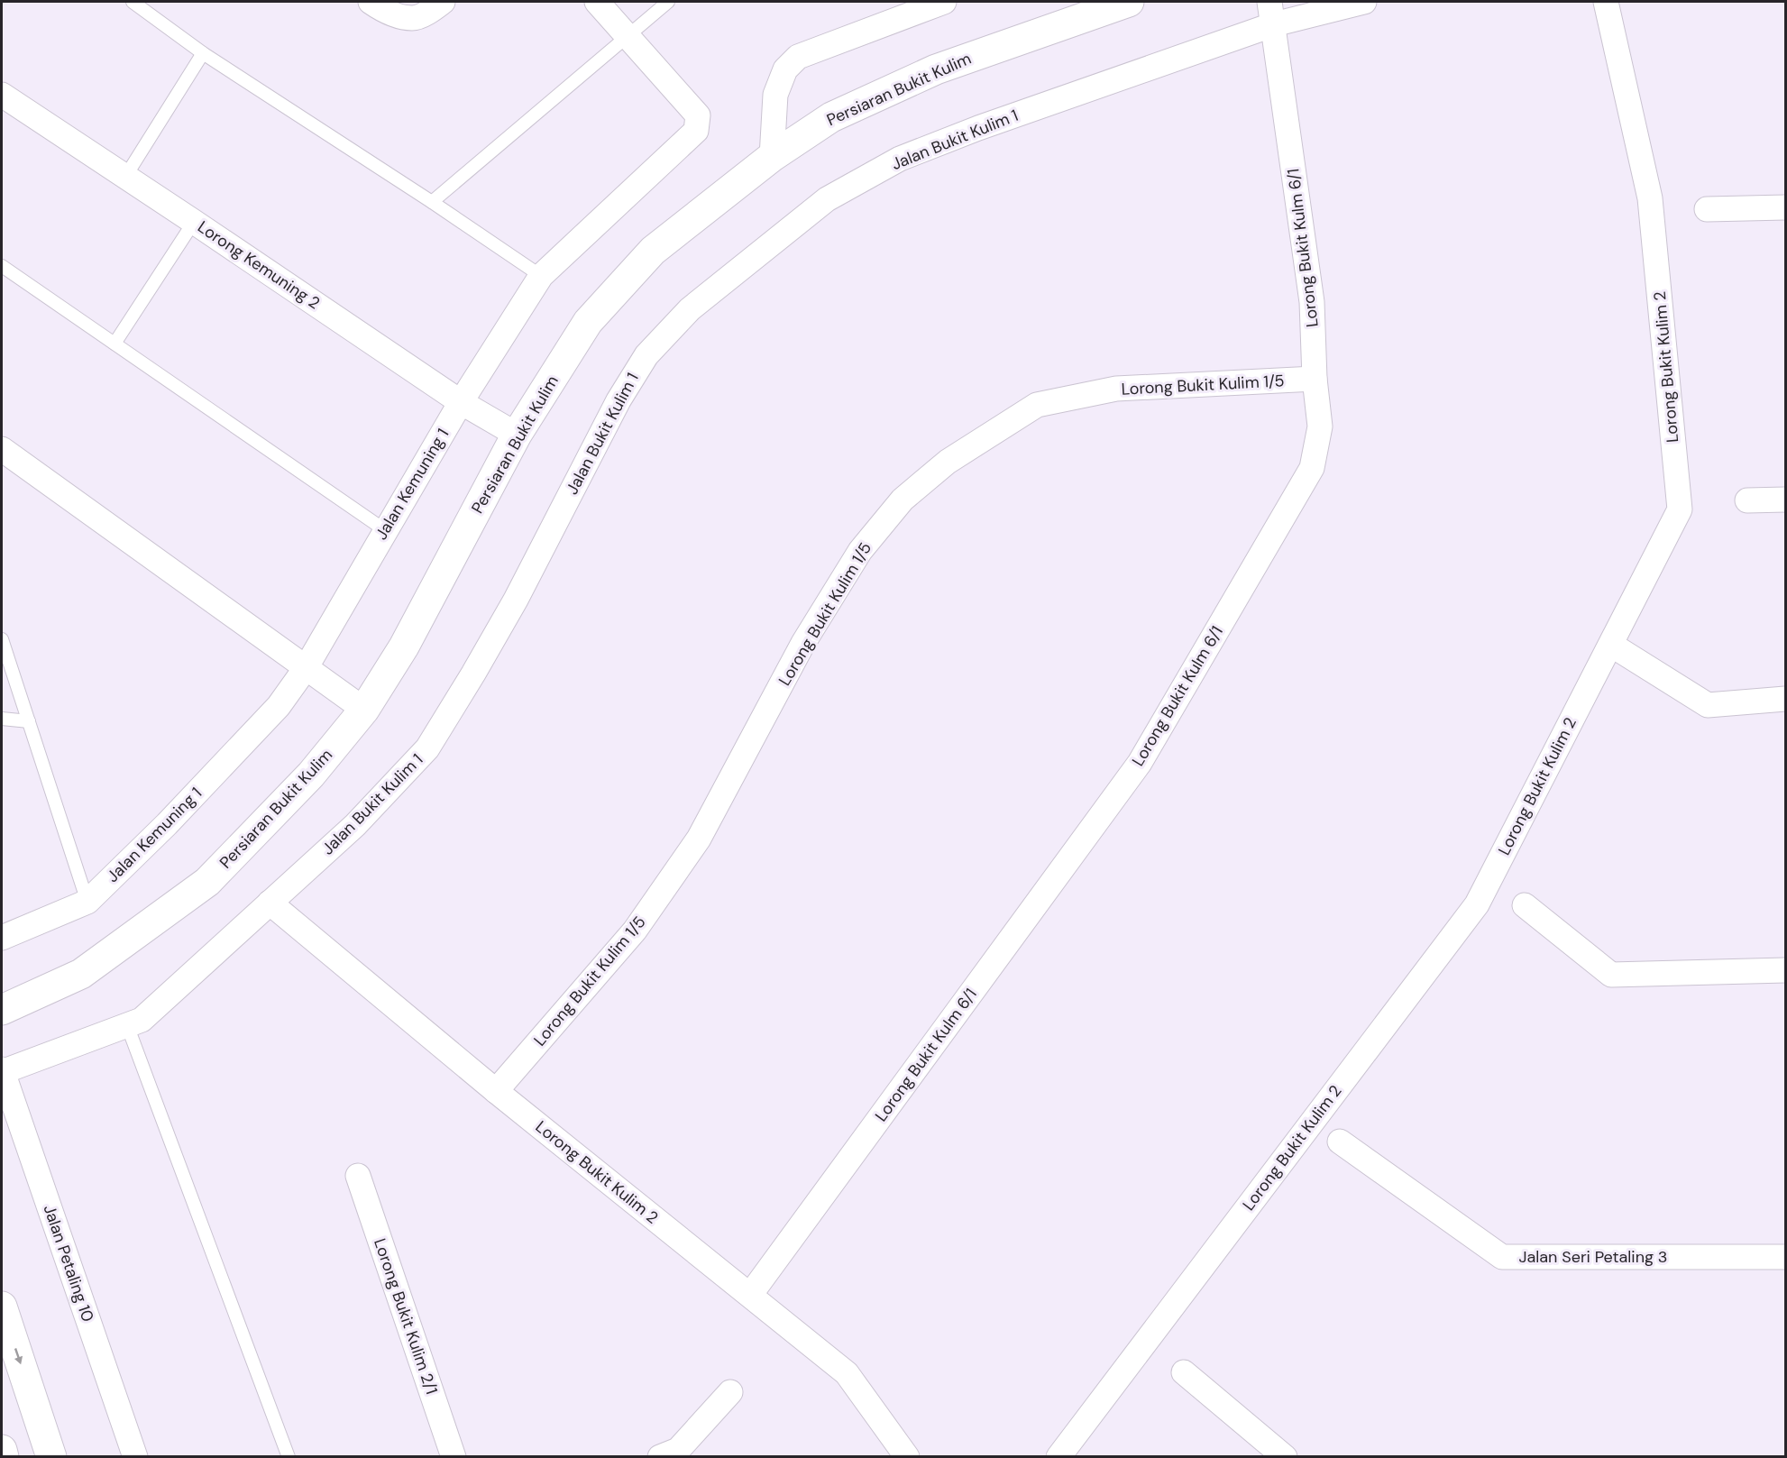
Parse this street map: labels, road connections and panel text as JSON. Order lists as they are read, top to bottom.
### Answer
{
  "streets": {
    "street": [
      "Persiaran Bukit Kulim",
      "Jalan Bukit Kulim 1",
      "Lorong Bukit Kulm 6/1",
      "Lorong Kemuning 2",
      "Lorong Bukit Kulim 2",
      "Lorong Bukit Kulim 1/5",
      "Jalan Kemuning 1",
      "Jalan Seri Petaling 3",
      "Jalan Petaling 10",
      "Lorong Bukit Kulim 2/1"
    ]
  },
  "crossings": [
    ["Persiaran Bukit Kulim", "Lorong Kemuning 2"],
    ["Jalan Bukit Kulim 1", "Lorong Bukit Kulm 6/1"],
    ["Jalan Bukit Kulim 1", "Lorong Bukit Kulim 2"],
    ["Jalan Bukit Kulim 1", "Jalan Petaling 10"],
    ["Lorong Bukit Kulm 6/1", "Lorong Bukit Kulim 2"],
    ["Lorong Bukit Kulm 6/1", "Lorong Bukit Kulim 1/5"],
    ["Lorong Kemuning 2", "Jalan Kemuning 1"],
    ["Lorong Bukit Kulim 2", "Lorong Bukit Kulim 1/5"]
  ]
}
